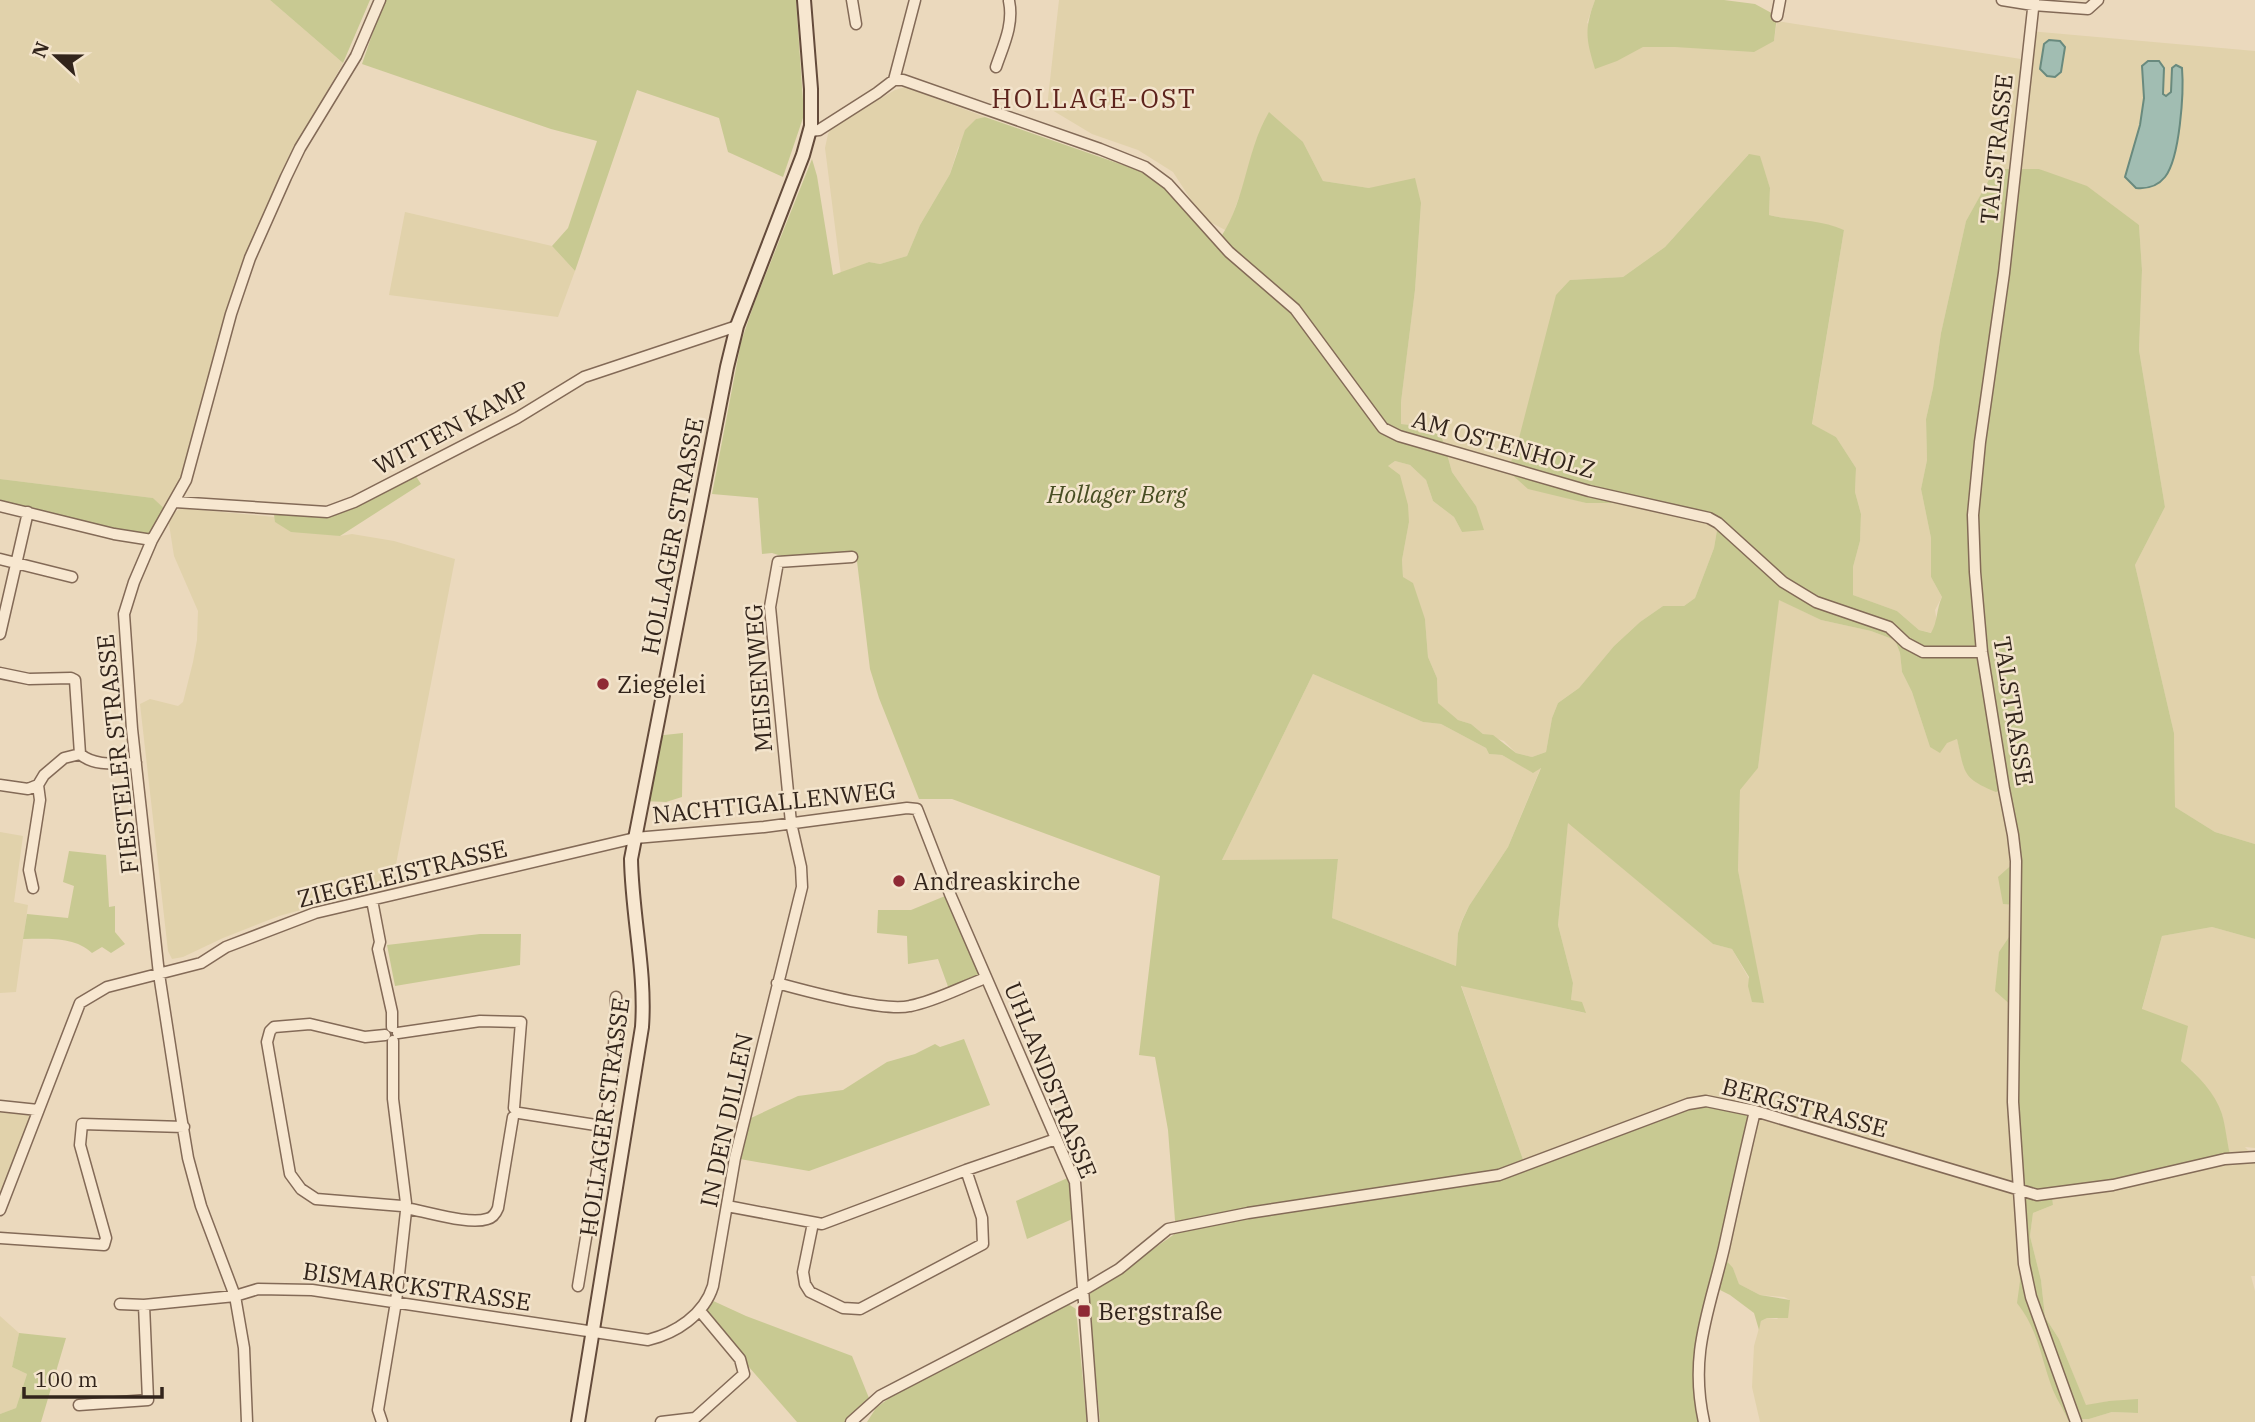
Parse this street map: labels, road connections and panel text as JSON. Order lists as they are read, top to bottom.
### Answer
{
  "streets": {
    "main road": ["HOLLAGER STRASSE"],
    "street": [
      "TALSTRASSE",
      "WITTEN KAMP",
      "AM OSTENHOLZ",
      "MEISENWEG",
      "FIESTELER STRASSE",
      "NACHTIGALLENWEG",
      "ZIEGELEISTRASSE",
      "UHLANDSTRASSE",
      "BERGSTRASSE",
      "IN DEN DILLEN",
      "BISMARCKSTRASSE"
    ]
  },
  "crossings": [
    ["TALSTRASSE", "AM OSTENHOLZ"],
    ["TALSTRASSE", "BERGSTRASSE"],
    ["WITTEN KAMP", "HOLLAGER STRASSE"],
    ["WITTEN KAMP", "FIESTELER STRASSE"],
    ["HOLLAGER STRASSE", "NACHTIGALLENWEG"],
    ["HOLLAGER STRASSE", "ZIEGELEISTRASSE"],
    ["HOLLAGER STRASSE", "IN DEN DILLEN"],
    ["HOLLAGER STRASSE", "BISMARCKSTRASSE"],
    ["MEISENWEG", "NACHTIGALLENWEG"],
    ["MEISENWEG", "IN DEN DILLEN"],
    ["FIESTELER STRASSE", "ZIEGELEISTRASSE"],
    ["FIESTELER STRASSE", "BISMARCKSTRASSE"],
    ["NACHTIGALLENWEG", "ZIEGELEISTRASSE"],
    ["NACHTIGALLENWEG", "UHLANDSTRASSE"],
    ["NACHTIGALLENWEG", "IN DEN DILLEN"],
    ["UHLANDSTRASSE", "BERGSTRASSE"],
    ["IN DEN DILLEN", "BISMARCKSTRASSE"]
  ],
  "districts": ["HOLLAGE-OST"],
  "parks": ["Hollager Berg"],
  "places": {
    "other": ["Ziegelei", "Andreaskirche"],
    "transit": ["Bergstraße"]
  },
  "scale_bar": "100 m",
  "north": "left"
}
